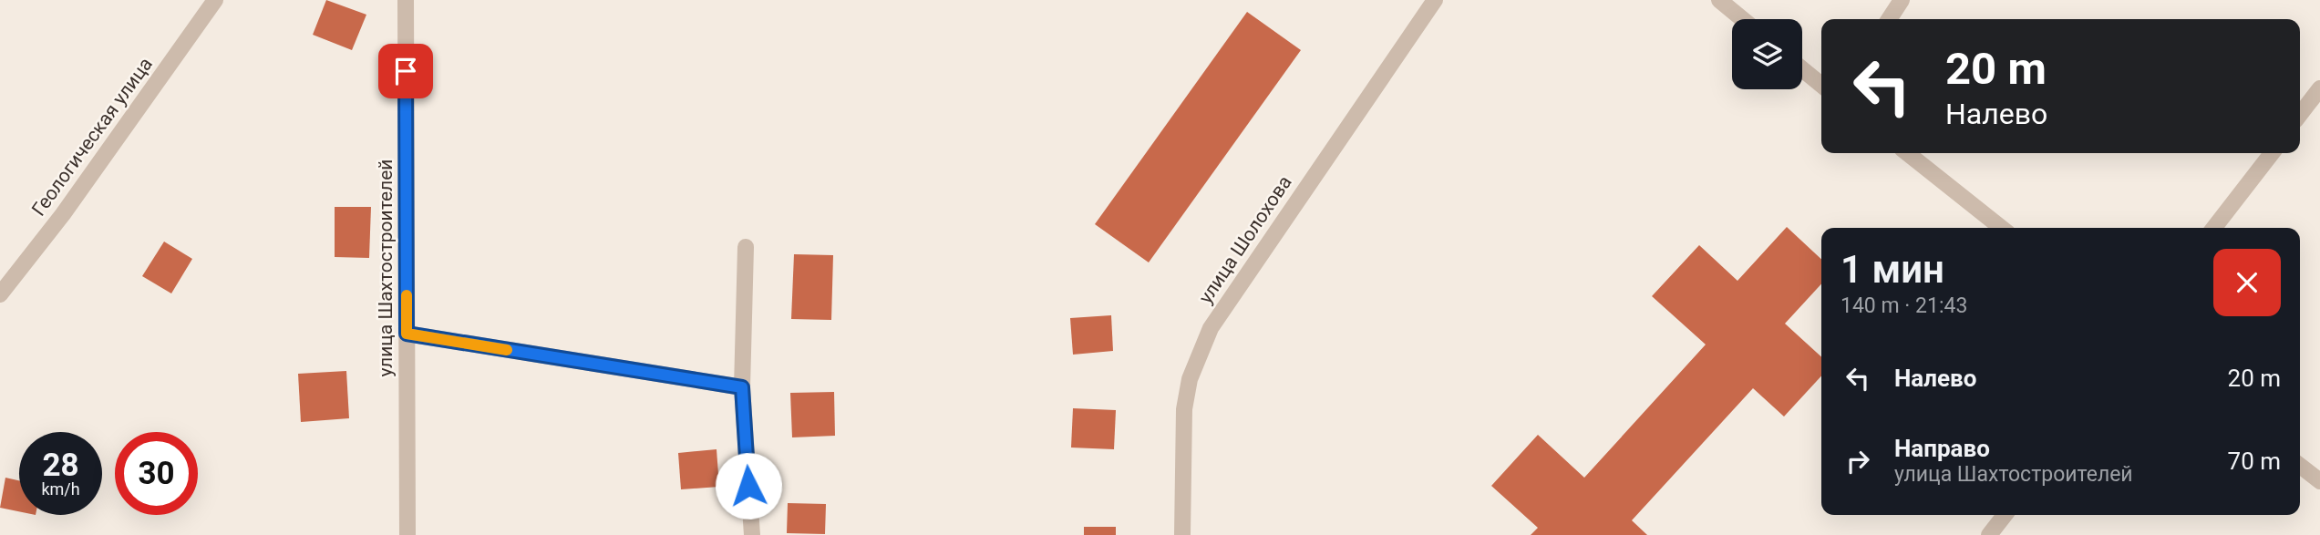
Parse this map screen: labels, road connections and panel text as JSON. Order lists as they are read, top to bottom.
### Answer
{
  "streets": {
    "street": ["Геологическая улица", "улица Шолохова", "улица Шахтостроителей"]
  },
  "page": {
    "turn": ["20 m", "Налево"],
    "heading": ["1 мин", "140 m · 21:43"],
    "list": [
      {
        "name": "Налево",
        "value": "20 m"
      },
      {
        "name": "Направо",
        "note": "улица Шахтостроителей",
        "value": "70 m"
      }
    ],
    "speed": "28 km/h",
    "limit": "30"
  }
}
